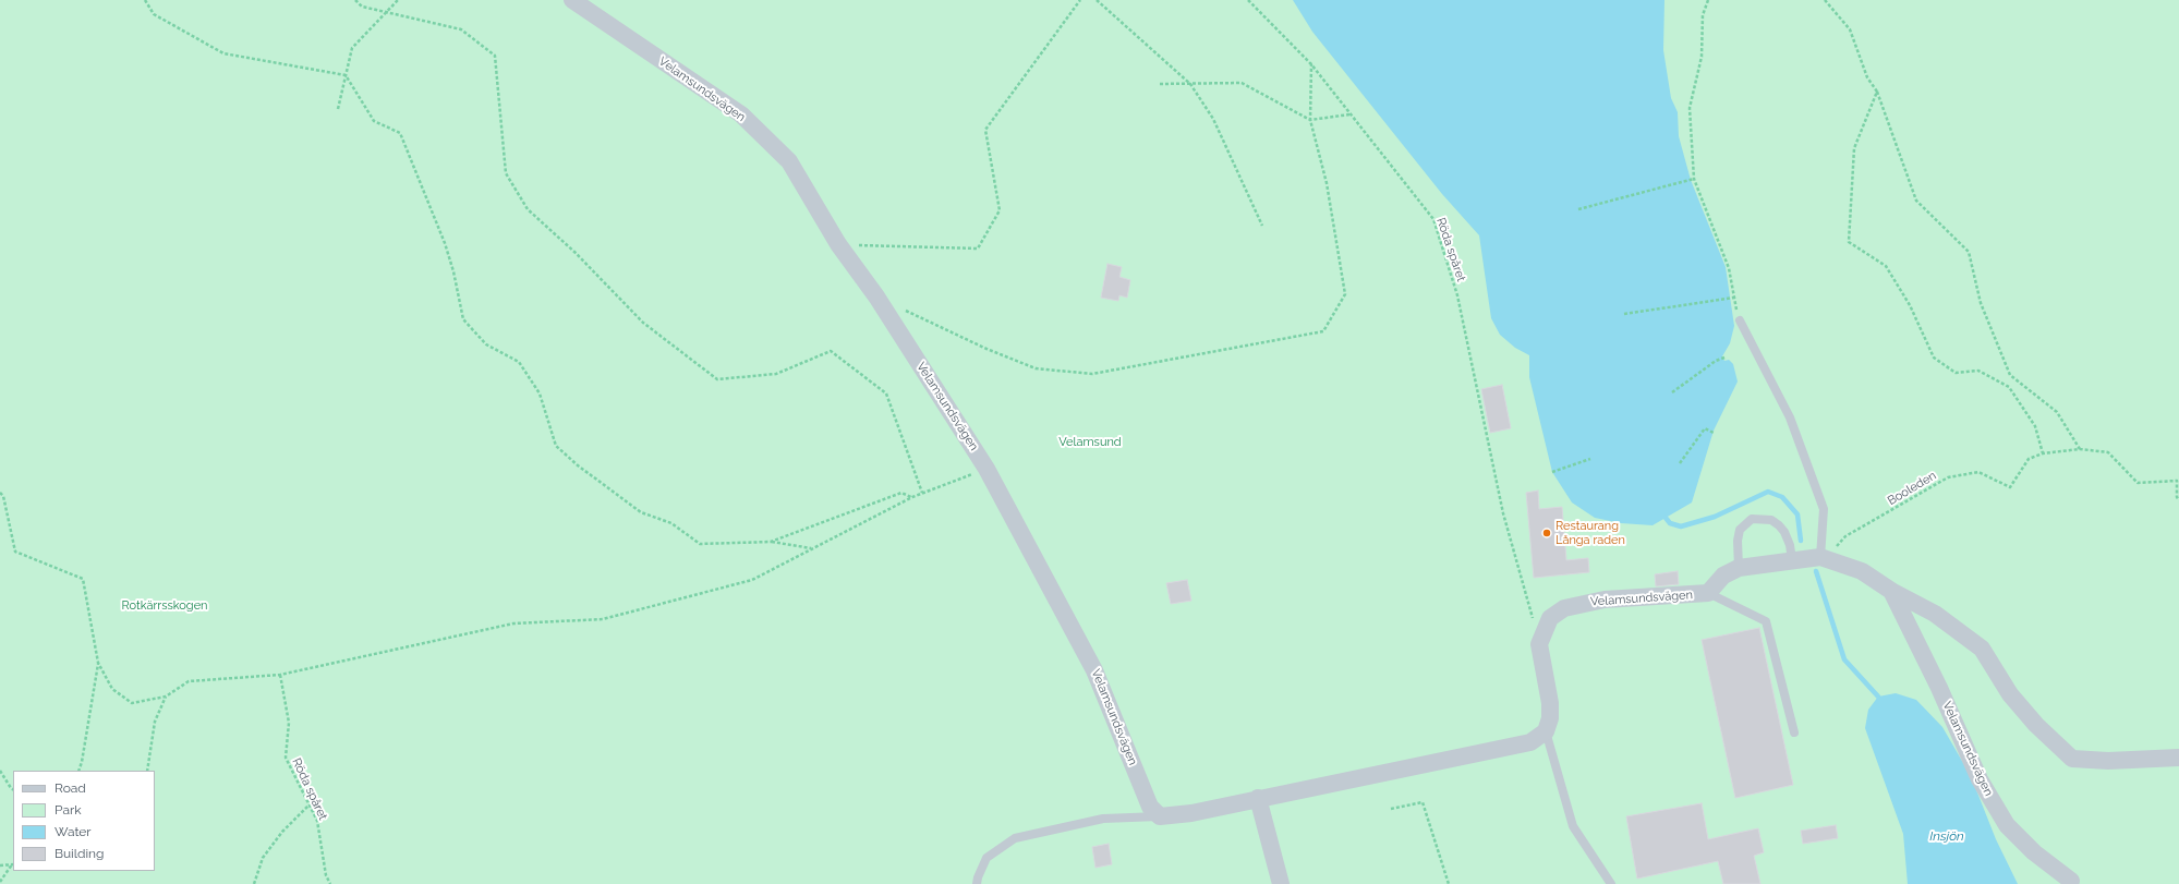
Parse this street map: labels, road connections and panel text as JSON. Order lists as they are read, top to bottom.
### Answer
{
  "streets": {
    "street": ["Velamsundsvägen"],
    "path": ["Röda spåret", "Booleden"]
  },
  "crossings": [
    ["Velamsundsvägen", "Röda spåret"],
    ["Velamsundsvägen", "Booleden"]
  ],
  "water": ["Insjön"],
  "parks": ["Velamsund", "Rotkärrsskogen"],
  "places": ["Restaurang Långa raden"],
  "legend": [
    "Road",
    "Park",
    "Water",
    "Building"
  ]
}
